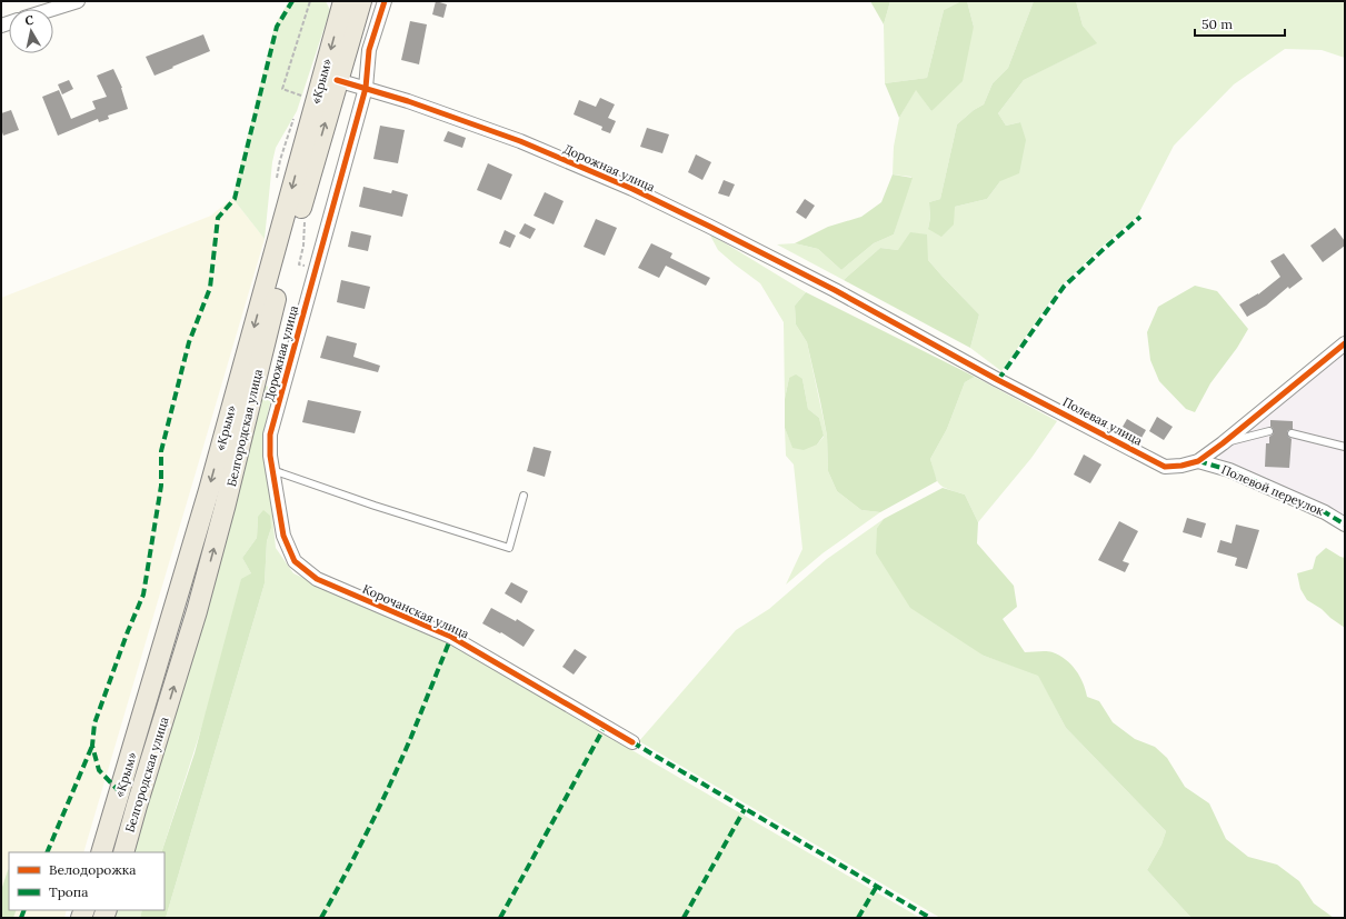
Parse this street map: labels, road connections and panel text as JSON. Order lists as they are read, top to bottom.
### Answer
{
  "streets": {
    "main road": ["«Крым»", "Белгородская улица"],
    "street": [
      "Дорожная улица",
      "Полевая улица",
      "Полевой переулок",
      "Корочанская улица"
    ]
  },
  "crossings": [
    ["Дорожная улица", "Полевая улица"],
    ["Дорожная улица", "Белгородская улица"],
    ["Дорожная улица", "Корочанская улица"],
    ["Полевая улица", "Полевой переулок"]
  ],
  "one_way": ["«Крым»", "Белгородская улица"],
  "legend": ["Велодорожка", "Тропа"],
  "scale_bar": "50 m",
  "north": "top"
}
